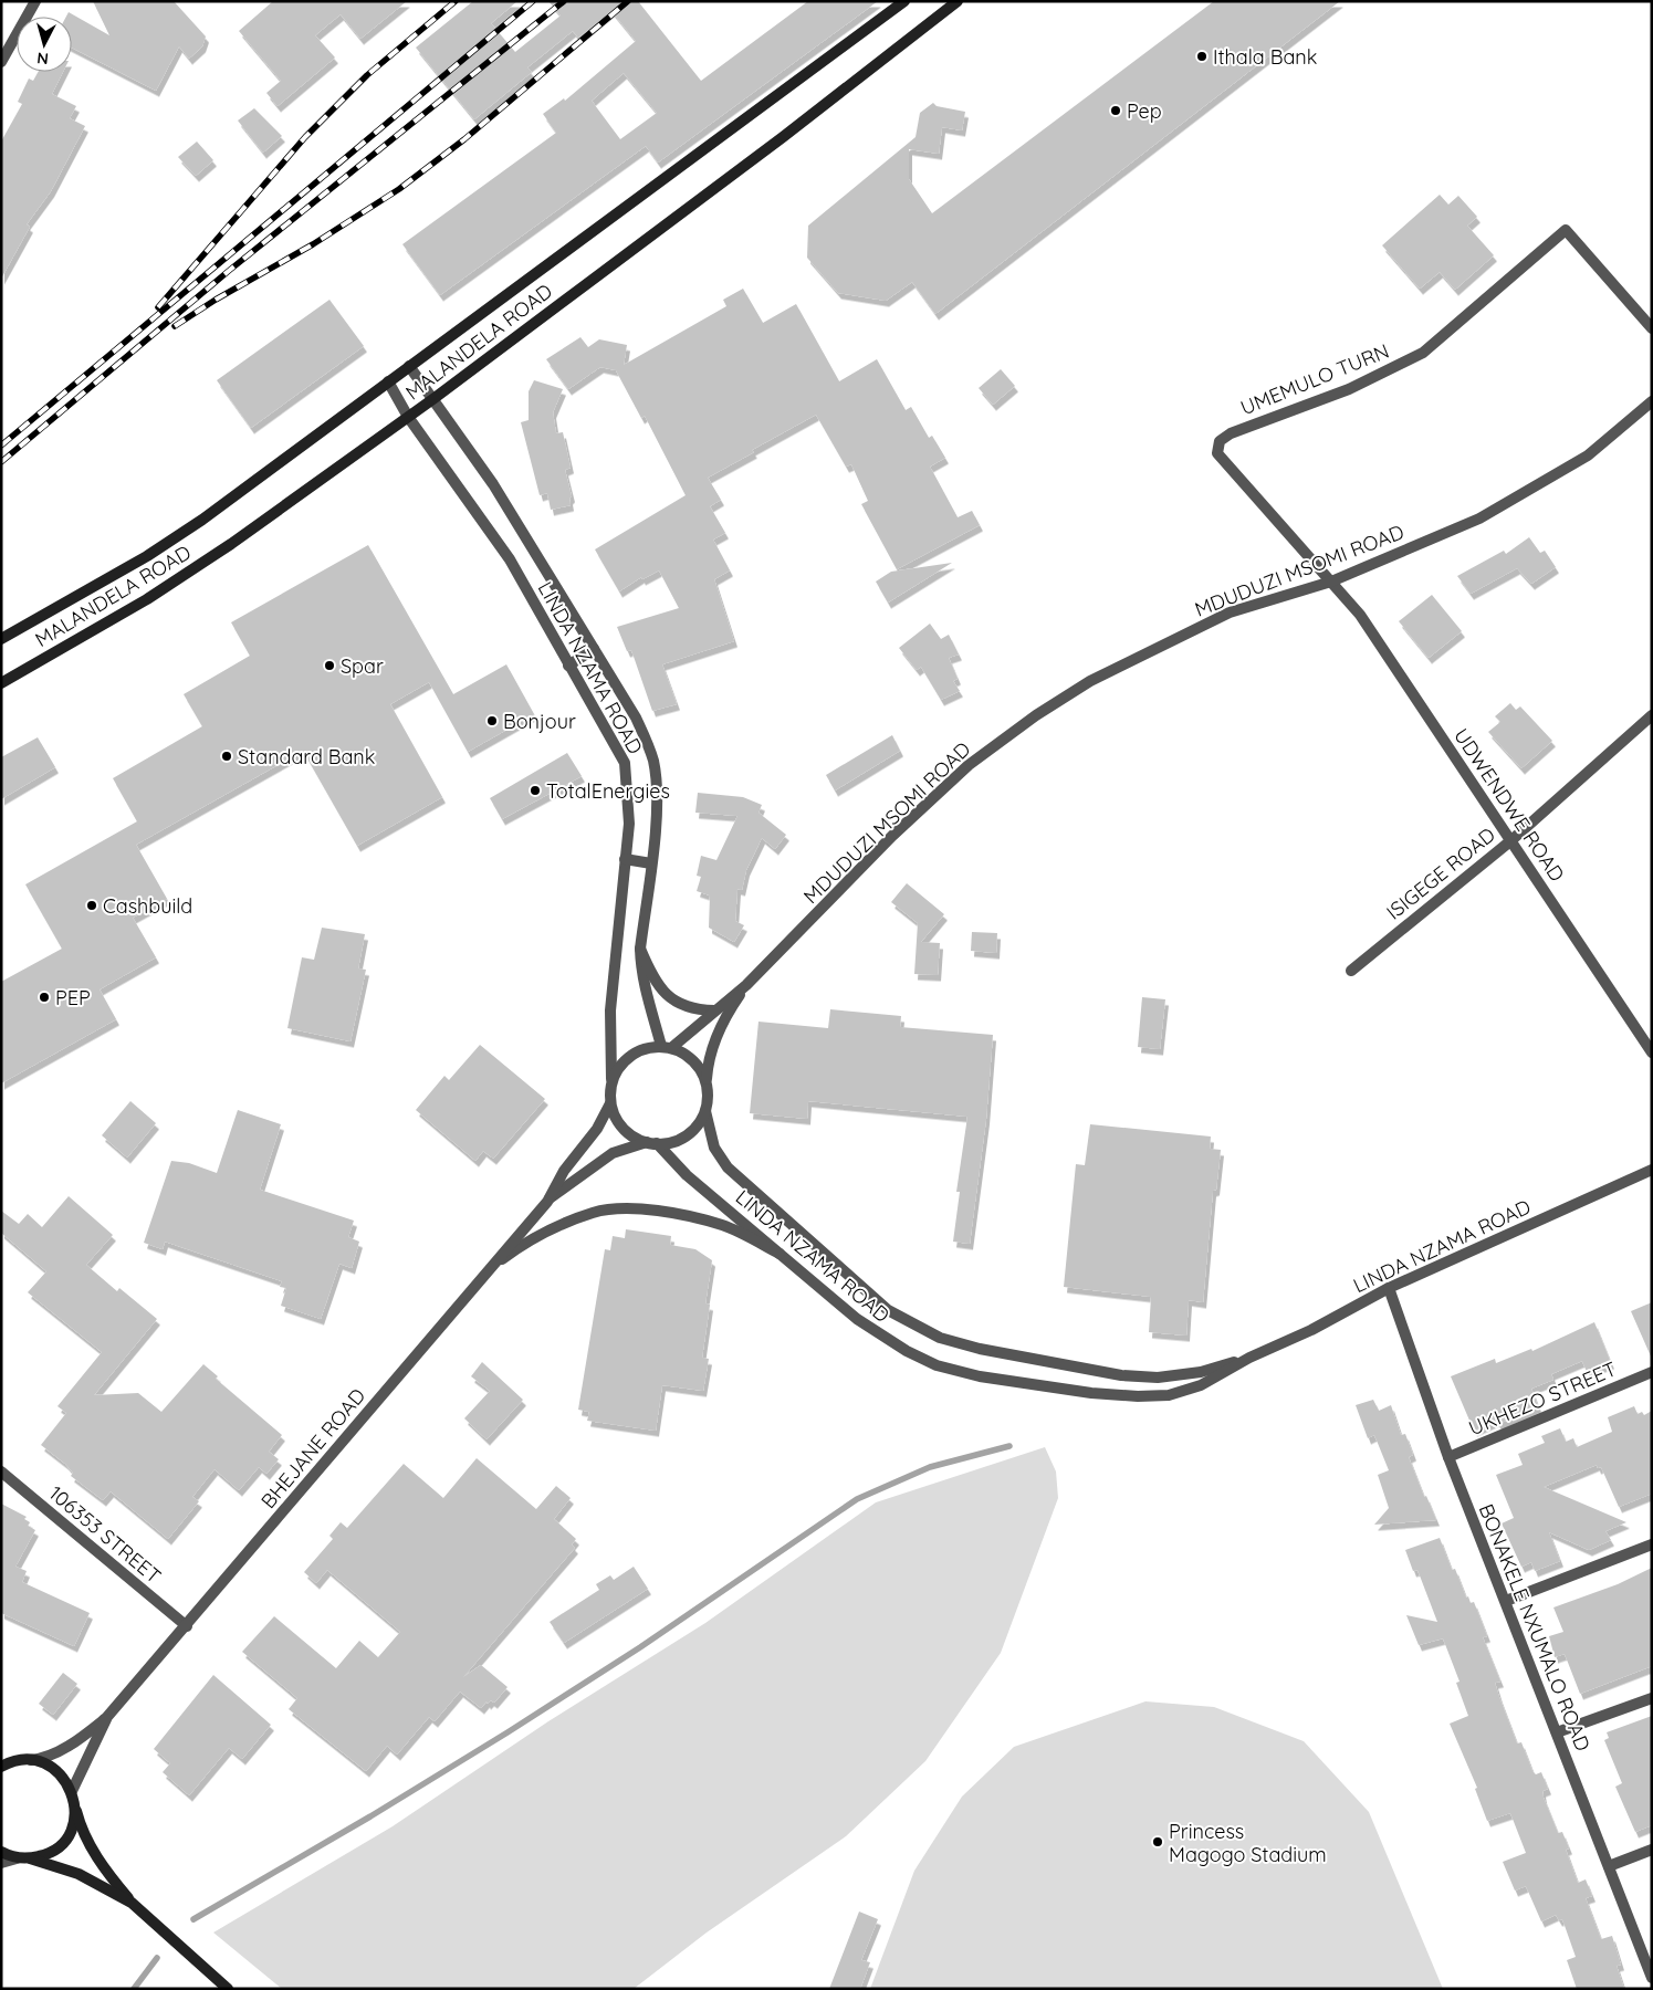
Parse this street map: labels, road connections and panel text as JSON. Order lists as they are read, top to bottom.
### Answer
{
  "streets": {
    "main road": ["MALANDELA ROAD"],
    "street": [
      "UMEMULO TURN",
      "MDUDUZI MSOMI ROAD",
      "LINDA NZAMA ROAD",
      "UDWENDWE ROAD",
      "ISIGEGE ROAD",
      "UKHEZO STREET",
      "BHEJANE ROAD",
      "106353 STREET",
      "BONAKELE NXUMALO ROAD"
    ]
  },
  "crossings": [
    ["MALANDELA ROAD", "LINDA NZAMA ROAD"],
    ["UMEMULO TURN", "MDUDUZI MSOMI ROAD"],
    ["UMEMULO TURN", "UDWENDWE ROAD"],
    ["MDUDUZI MSOMI ROAD", "LINDA NZAMA ROAD"],
    ["MDUDUZI MSOMI ROAD", "UDWENDWE ROAD"],
    ["MDUDUZI MSOMI ROAD", "BHEJANE ROAD"],
    ["LINDA NZAMA ROAD", "BHEJANE ROAD"],
    ["LINDA NZAMA ROAD", "BONAKELE NXUMALO ROAD"],
    ["UDWENDWE ROAD", "ISIGEGE ROAD"],
    ["UKHEZO STREET", "BONAKELE NXUMALO ROAD"],
    ["BHEJANE ROAD", "106353 STREET"]
  ],
  "places": [
    "Ithala Bank",
    "Pep",
    "Spar",
    "Bonjour",
    "Standard Bank",
    "TotalEnergies",
    "Cashbuild",
    "PEP",
    "Princess Magogo Stadium"
  ],
  "north": "bottom"
}
